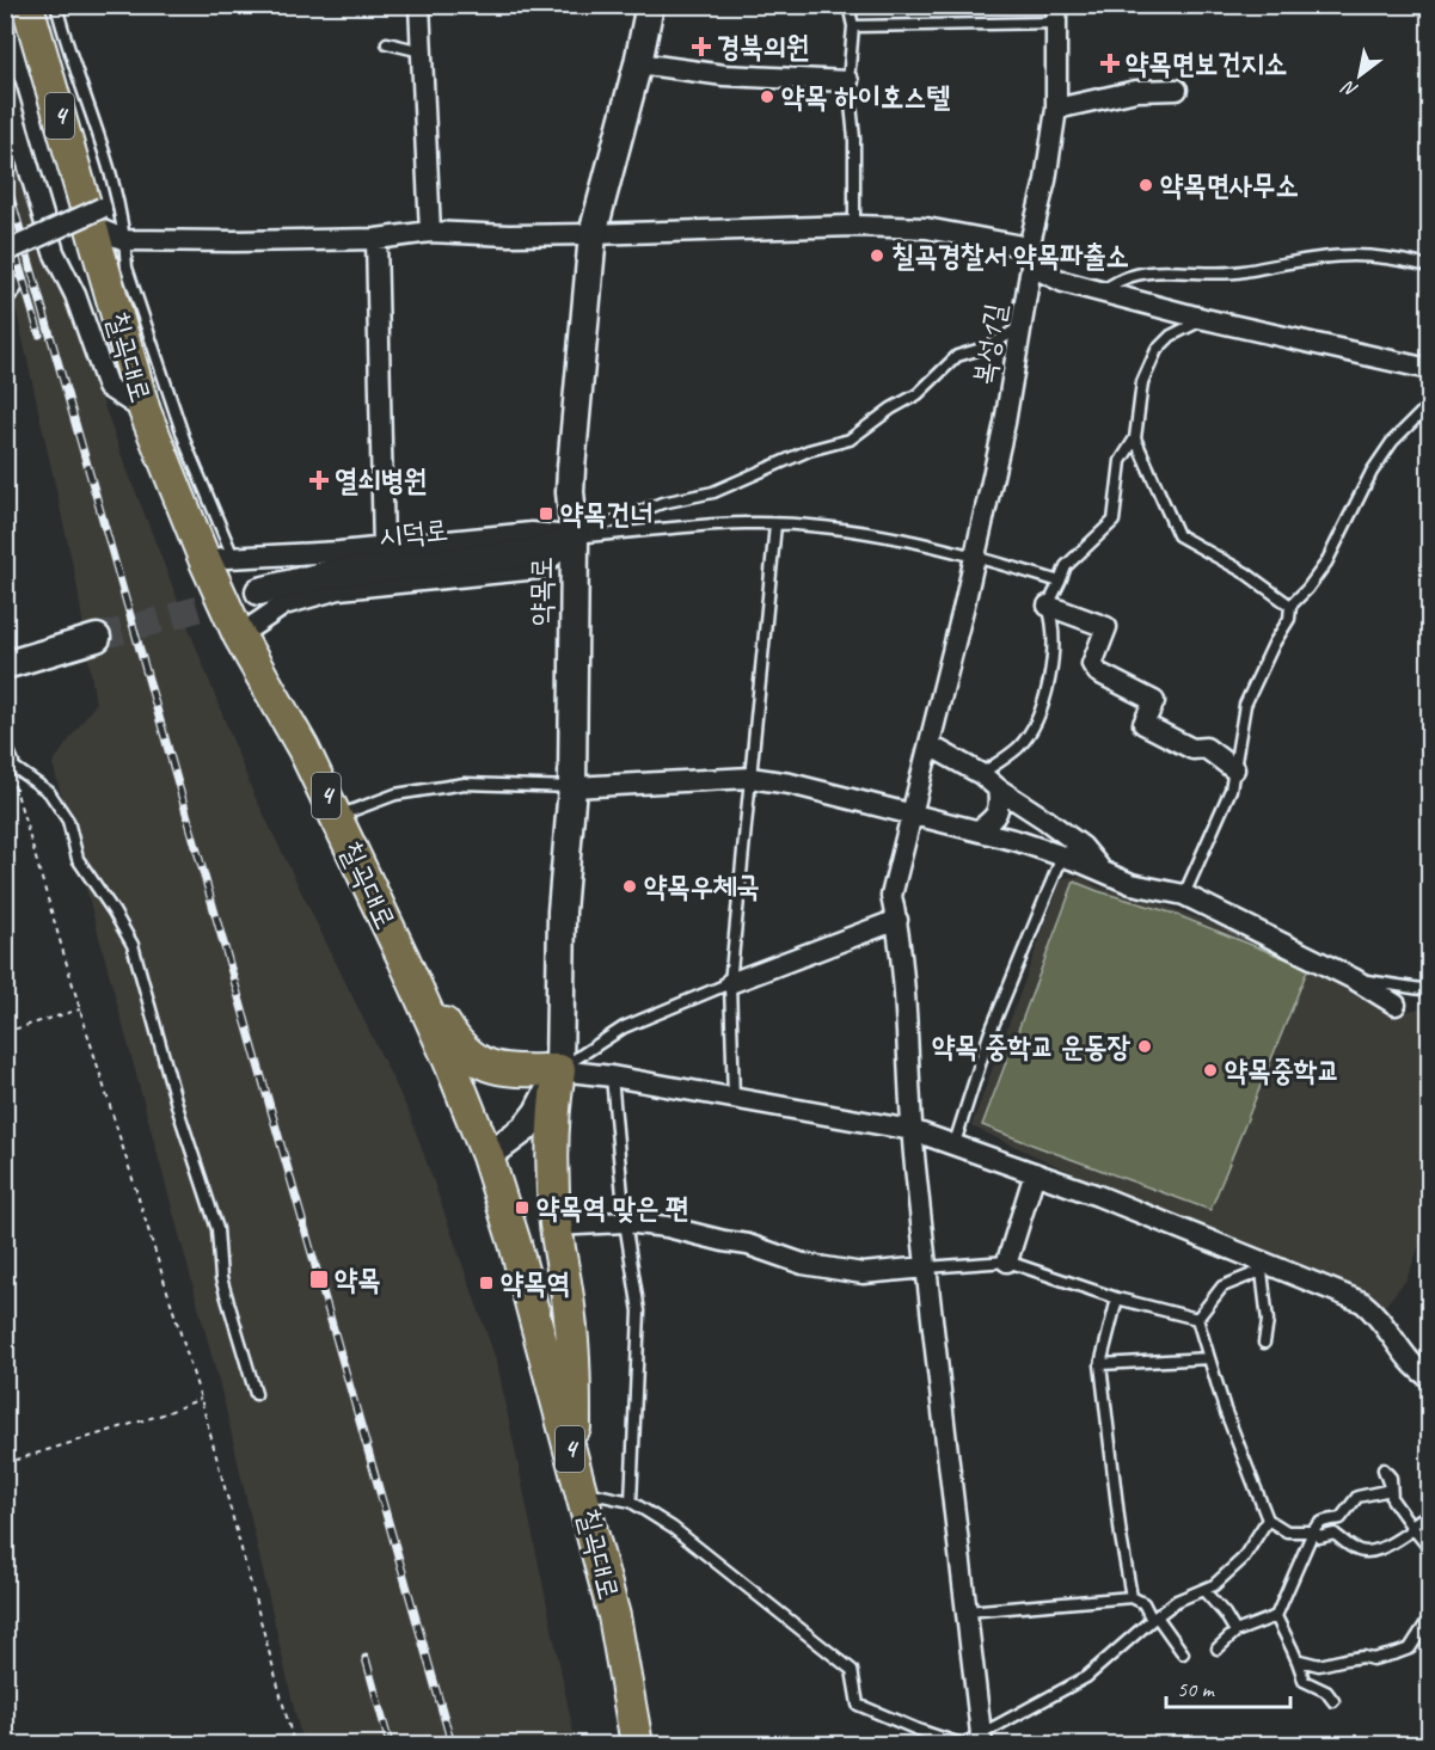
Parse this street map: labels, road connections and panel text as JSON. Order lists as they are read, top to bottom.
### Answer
{
  "streets": {
    "main road": ["4", "칠곡대로"],
    "street": ["복성1길", "시덕로", "약목로"]
  },
  "crossings": [
    ["칠곡대로", "약목로"],
    ["시덕로", "약목로"]
  ],
  "places": {
    "health": ["경북의원", "약목면보건지소", "열쇠병원"],
    "other": [
      "약목 하이호스텔",
      "약목면사무소",
      "칠곡경찰서 약목파출소",
      "약목우체국",
      "약목 중학교 운동장",
      "약목중학교"
    ],
    "transit": [
      "약목건너",
      "약목역 맞은 편",
      "약목",
      "약목역"
    ]
  },
  "scale_bar": "50 m",
  "north": "bottom left"
}
